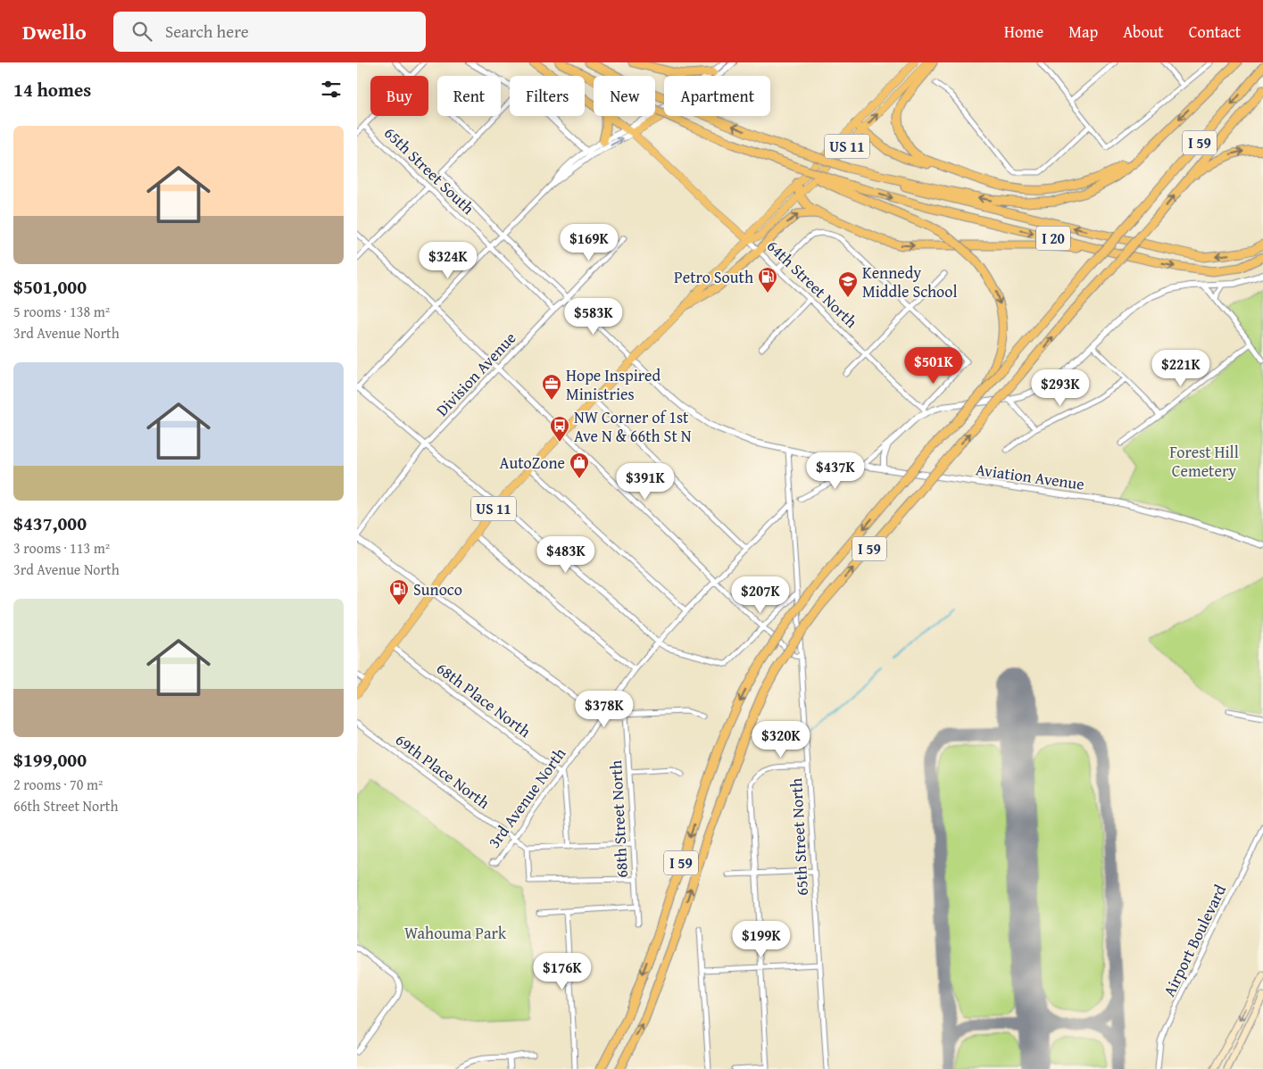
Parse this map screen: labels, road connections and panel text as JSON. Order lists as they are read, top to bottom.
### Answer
{
  "streets": {
    "highway": ["I 59", "I 20"],
    "main road": ["US 11", "64th Street North"],
    "street": [
      "65th Street South",
      "Division Avenue",
      "Aviation Avenue",
      "68th Place North",
      "69th Place North",
      "3rd Avenue North",
      "68th Street North",
      "65th Street North",
      "Airport Boulevard"
    ]
  },
  "crossings": [
    ["US 11", "64th Street North"],
    ["US 11", "68th Place North"],
    ["65th Street South", "Division Avenue"],
    ["Aviation Avenue", "65th Street North"],
    ["68th Place North", "3rd Avenue North"],
    ["69th Place North", "3rd Avenue North"],
    ["3rd Avenue North", "65th Street North"]
  ],
  "parks": ["Forest Hill Cemetery", "Wahouma Park"],
  "places": {
    "fuel station": ["Petro South", "Sunoco"],
    "school or university": ["Kennedy Middle School"],
    "office": ["Hope Inspired Ministries"],
    "bus stop": ["NW Corner of 1st Ave N & 66th St N"],
    "shop": ["AutoZone"]
  },
  "page": {
    "header": "Dwello",
    "search": "Search here",
    "nav": [
      "Home",
      "Map",
      "About",
      "Contact"
    ],
    "heading": "14 homes",
    "chip": [
      "Buy",
      "Rent",
      "Filters",
      "New",
      "Apartment"
    ],
    "list": [
      {
        "name": "$501,000",
        "note": "5 rooms · 138 m² · 3rd Avenue North"
      },
      {
        "name": "$437,000",
        "note": "3 rooms · 113 m² · 3rd Avenue North"
      },
      {
        "name": "$199,000",
        "note": "2 rooms · 70 m² · 66th Street North"
      }
    ],
    "price": [
      "$169K",
      "$324K",
      "$583K",
      "$501K",
      "$221K",
      "$293K",
      "$437K",
      "$391K",
      "$483K",
      "$207K",
      "$378K",
      "$320K",
      "$199K",
      "$176K"
    ]
  }
}
